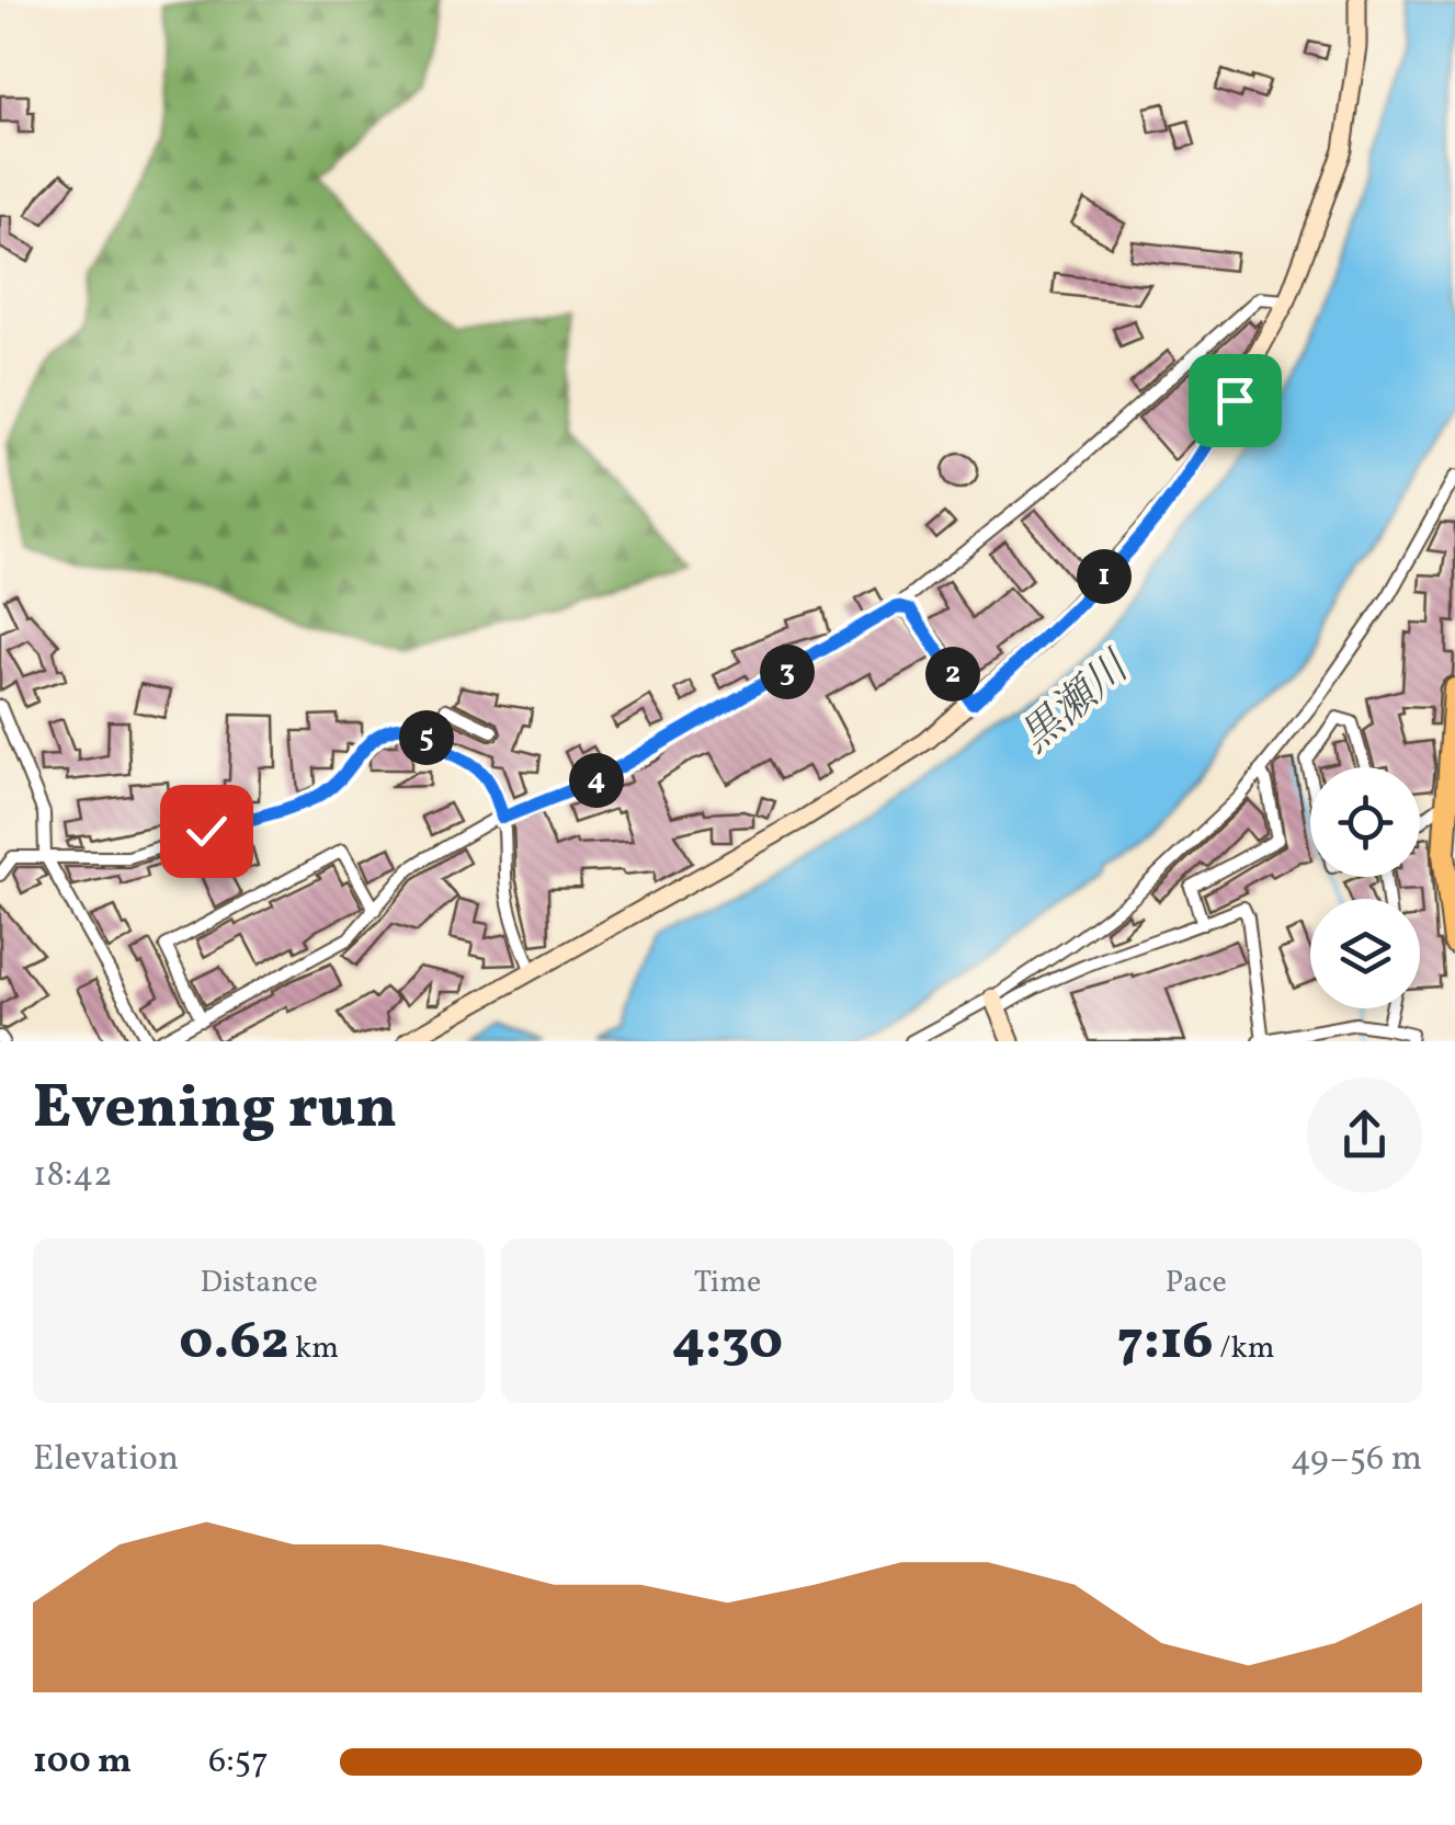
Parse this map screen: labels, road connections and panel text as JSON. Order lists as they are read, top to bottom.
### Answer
{
  "water": ["黒瀬川"],
  "page": {
    "pins": [
      "1",
      "3",
      "2",
      "5",
      "4"
    ],
    "heading": ["Evening run", "18:42"],
    "stats": [
      ["Distance", "0.62 km"],
      ["Time", "4:30"],
      ["Pace", "7:16 /km"]
    ],
    "chart": ["Elevation", "49–56 m"],
    "list": [
      {
        "name": "100 m",
        "note": "6:57"
      }
    ]
  }
}
